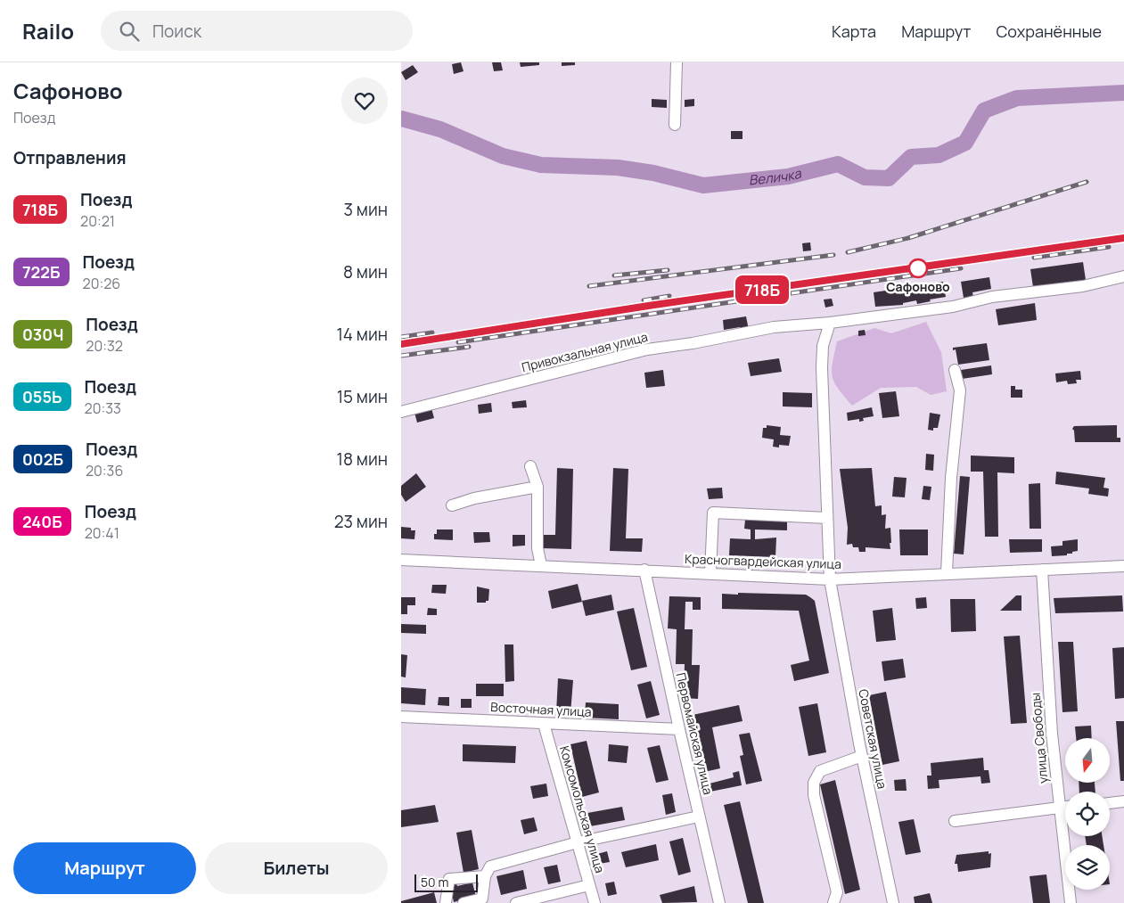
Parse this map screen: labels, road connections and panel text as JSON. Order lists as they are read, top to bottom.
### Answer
{
  "streets": {
    "street": [
      "Привокзальная улица",
      "Красногвардейская улица",
      "Восточная улица",
      "Первомайская улица",
      "улица Свободы",
      "Советская улица",
      "Комсомольская улица"
    ]
  },
  "crossings": [
    ["Красногвардейская улица", "Первомайская улица"],
    ["Красногвардейская улица", "улица Свободы"],
    ["Красногвардейская улица", "Советская улица"],
    ["Восточная улица", "Первомайская улица"],
    ["Восточная улица", "Комсомольская улица"]
  ],
  "water": ["Величка"],
  "places": ["Сафоново"],
  "scale_bar": "50 m",
  "north": "bottom",
  "page": {
    "header": "Railo",
    "search": "Поиск",
    "nav": ["Карта", "Маршрут", "Сохранённые"],
    "heading": [
      ["Сафоново", "Поезд"],
      "Отправления"
    ],
    "on_map": "718Б",
    "list": [
      {
        "mark": "718Б",
        "name": "Поезд",
        "note": "20:21",
        "value": "3 мин"
      },
      {
        "mark": "722Б",
        "name": "Поезд",
        "note": "20:26",
        "value": "8 мин"
      },
      {
        "mark": "030Ч",
        "name": "Поезд",
        "note": "20:32",
        "value": "14 мин"
      },
      {
        "mark": "055Ь",
        "name": "Поезд",
        "note": "20:33",
        "value": "15 мин"
      },
      {
        "mark": "002Б",
        "name": "Поезд",
        "note": "20:36",
        "value": "18 мин"
      },
      {
        "mark": "240Б",
        "name": "Поезд",
        "note": "20:41",
        "value": "23 мин"
      }
    ],
    "buttons": ["Маршрут", "Билеты"],
    "scale": "50 m"
  }
}
